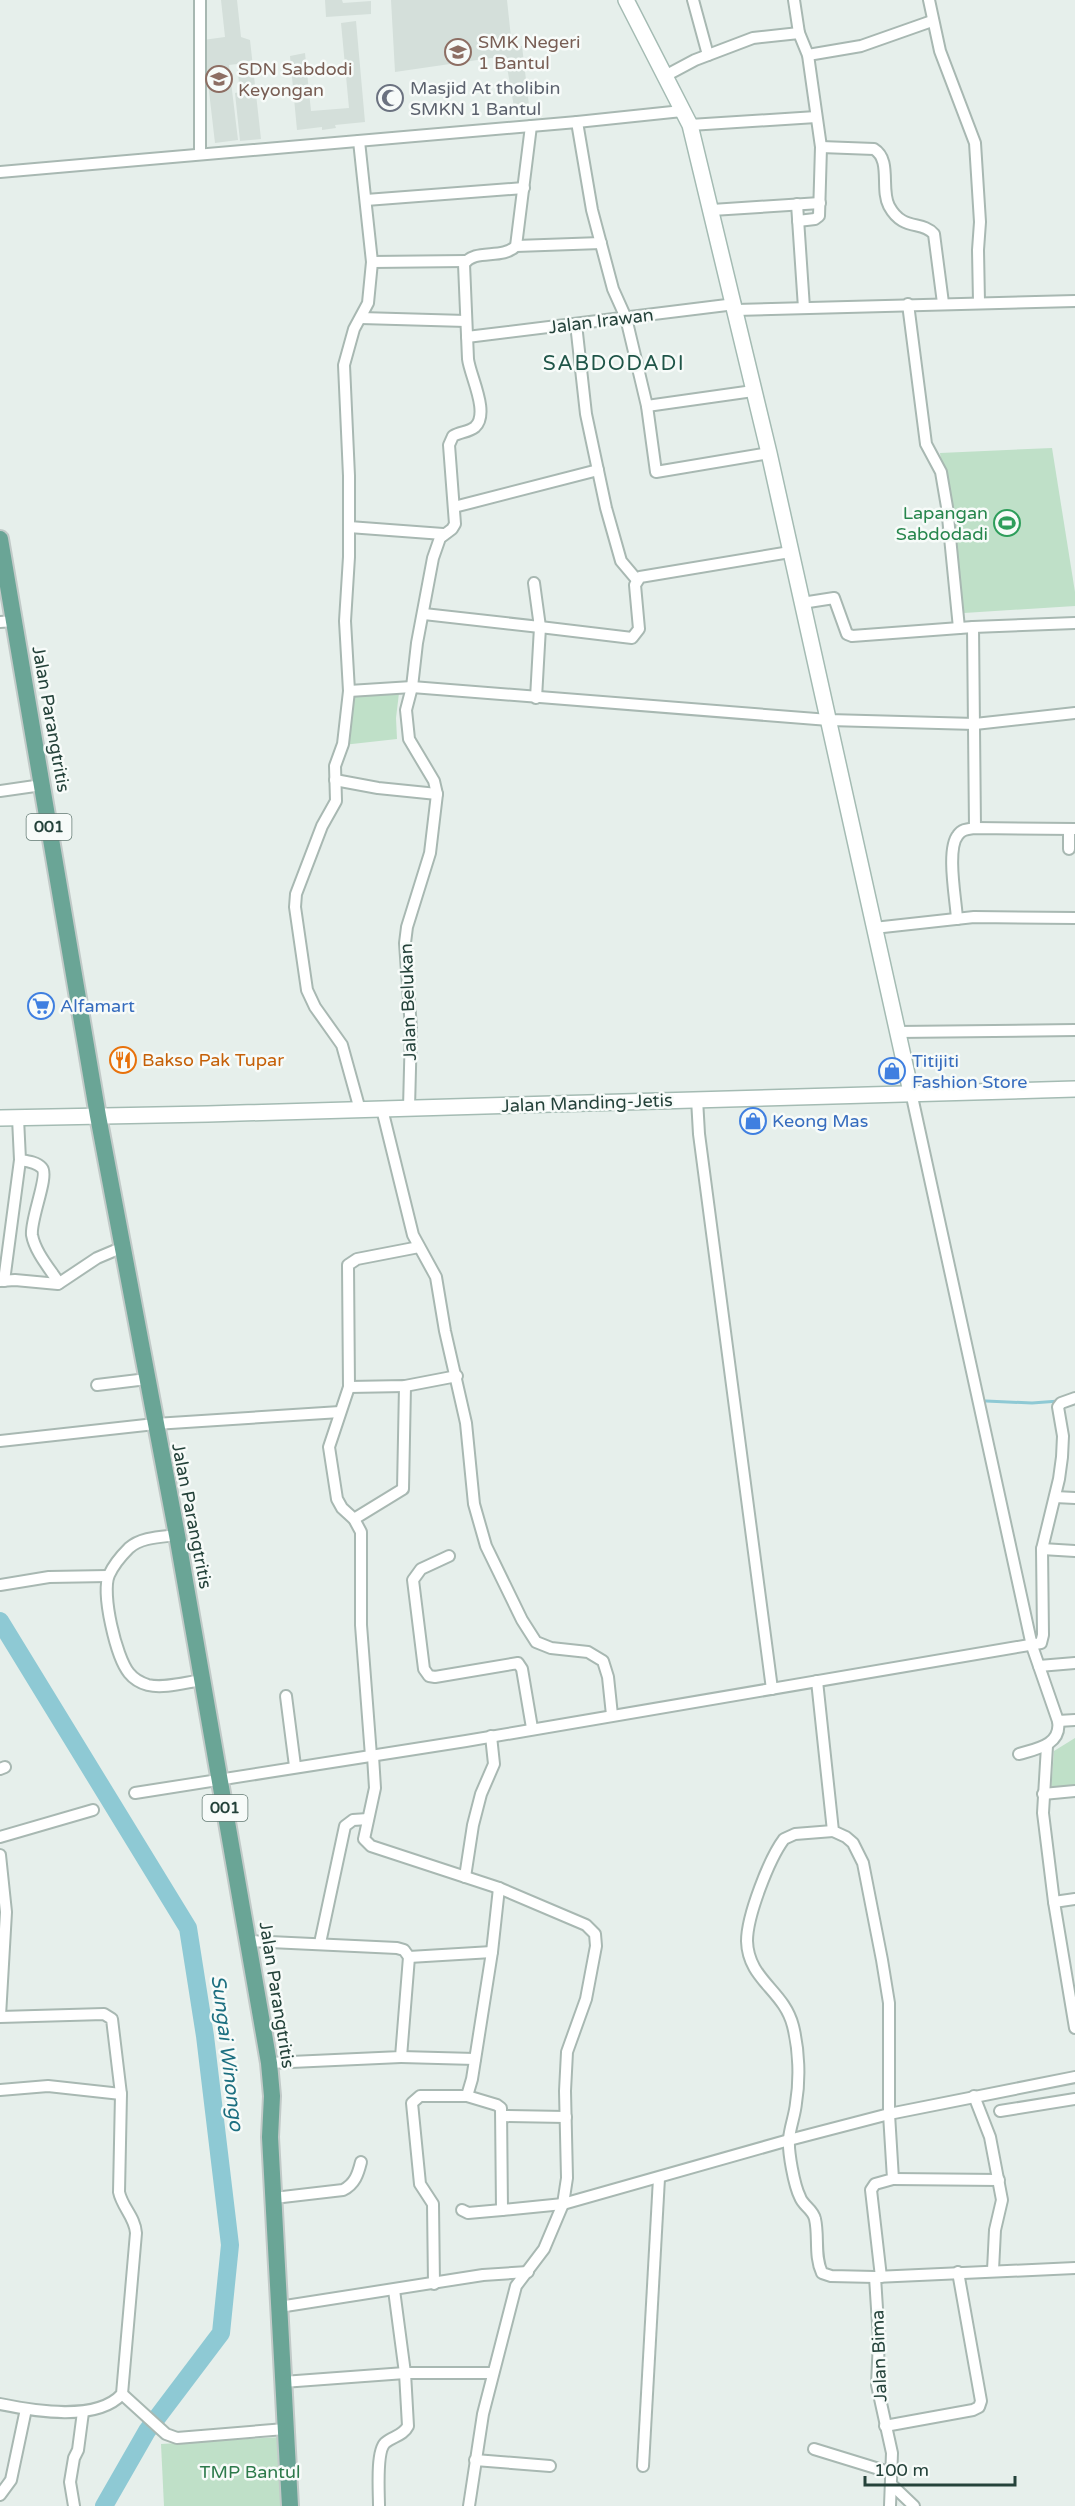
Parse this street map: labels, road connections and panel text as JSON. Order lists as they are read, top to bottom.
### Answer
{
  "streets": {
    "main road": ["Jalan Parangtritis", "001"],
    "street": [
      "Jalan Irawan",
      "Jalan Belukan",
      "Jalan Manding-Jetis",
      "Jalan Bima"
    ]
  },
  "crossings": [
    ["Jalan Parangtritis", "Jalan Manding-Jetis"],
    ["Jalan Belukan", "Jalan Manding-Jetis"]
  ],
  "districts": ["SABDODADI"],
  "water": ["Sungai Winongo"],
  "parks": ["TMP Bantul"],
  "places": {
    "school or university": ["SMK Negeri 1 Bantul", "SDN Sabdodi Keyongan"],
    "mosque": ["Masjid At tholibin SMKN 1 Bantul"],
    "sports": ["Lapangan Sabdodadi"],
    "supermarket": ["Alfamart"],
    "restaurant": ["Bakso Pak Tupar"],
    "shop": ["Titijiti Fashion Store", "Keong Mas"]
  },
  "scale_bar": "100 m"
}
